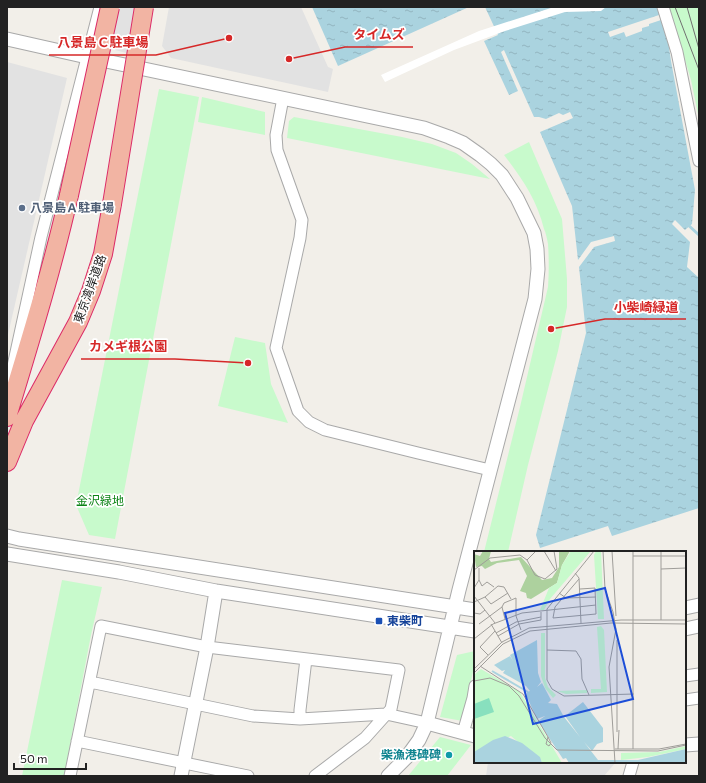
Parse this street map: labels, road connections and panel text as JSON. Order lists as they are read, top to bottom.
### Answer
{
  "streets": {
    "highway": ["東京湾岸道路"]
  },
  "parks": ["金沢緑地"],
  "places": {
    "other": [
      "八景島Ｃ駐車場",
      "タイムズ",
      "八景島Ａ駐車場",
      "小柴崎緑道",
      "カメギ根公園",
      "柴漁港碑碑"
    ],
    "transit": ["東柴町"]
  },
  "scale_bar": "50 m"
}
